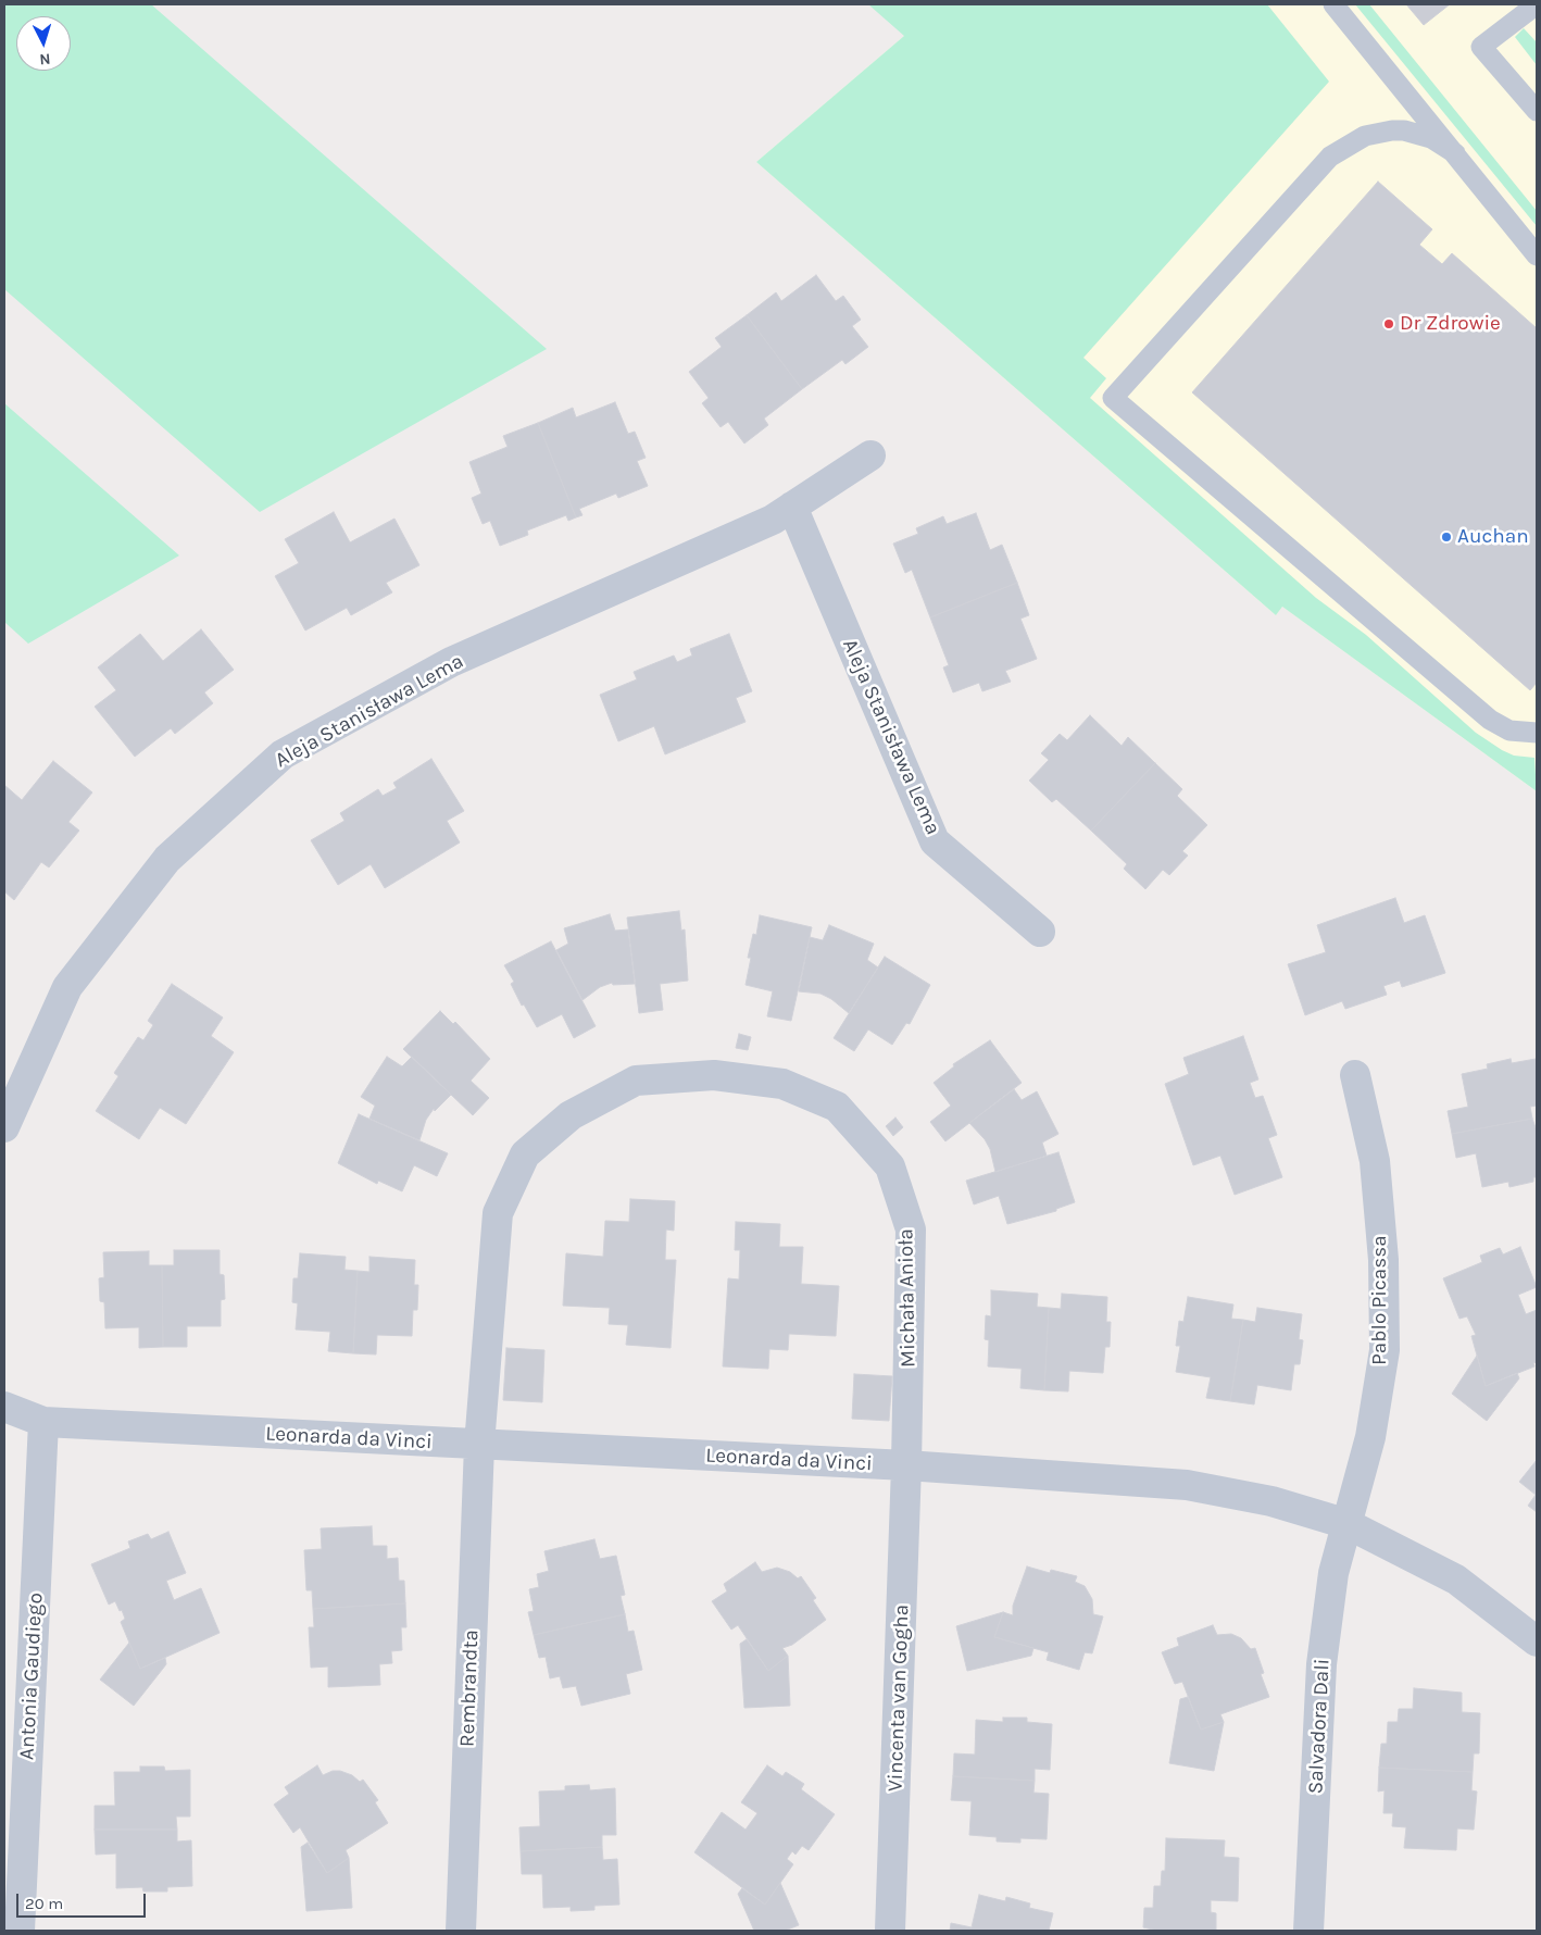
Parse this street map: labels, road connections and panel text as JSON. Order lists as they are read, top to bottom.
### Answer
{
  "streets": {
    "street": [
      "Aleja Stanisława Lema",
      "Michała Anioła",
      "Pablo Picassa",
      "Leonarda da Vinci",
      "Antonia Gaudiego",
      "Rembrandta",
      "Vincenta van Gogha",
      "Salvadora Dali"
    ]
  },
  "crossings": [
    ["Michała Anioła", "Leonarda da Vinci"],
    ["Michała Anioła", "Rembrandta"],
    ["Michała Anioła", "Vincenta van Gogha"],
    ["Pablo Picassa", "Leonarda da Vinci"],
    ["Pablo Picassa", "Salvadora Dali"],
    ["Leonarda da Vinci", "Antonia Gaudiego"],
    ["Leonarda da Vinci", "Rembrandta"],
    ["Leonarda da Vinci", "Vincenta van Gogha"],
    ["Leonarda da Vinci", "Salvadora Dali"]
  ],
  "places": ["Dr Zdrowie", "Auchan"],
  "scale_bar": "20 m",
  "north": "bottom"
}
